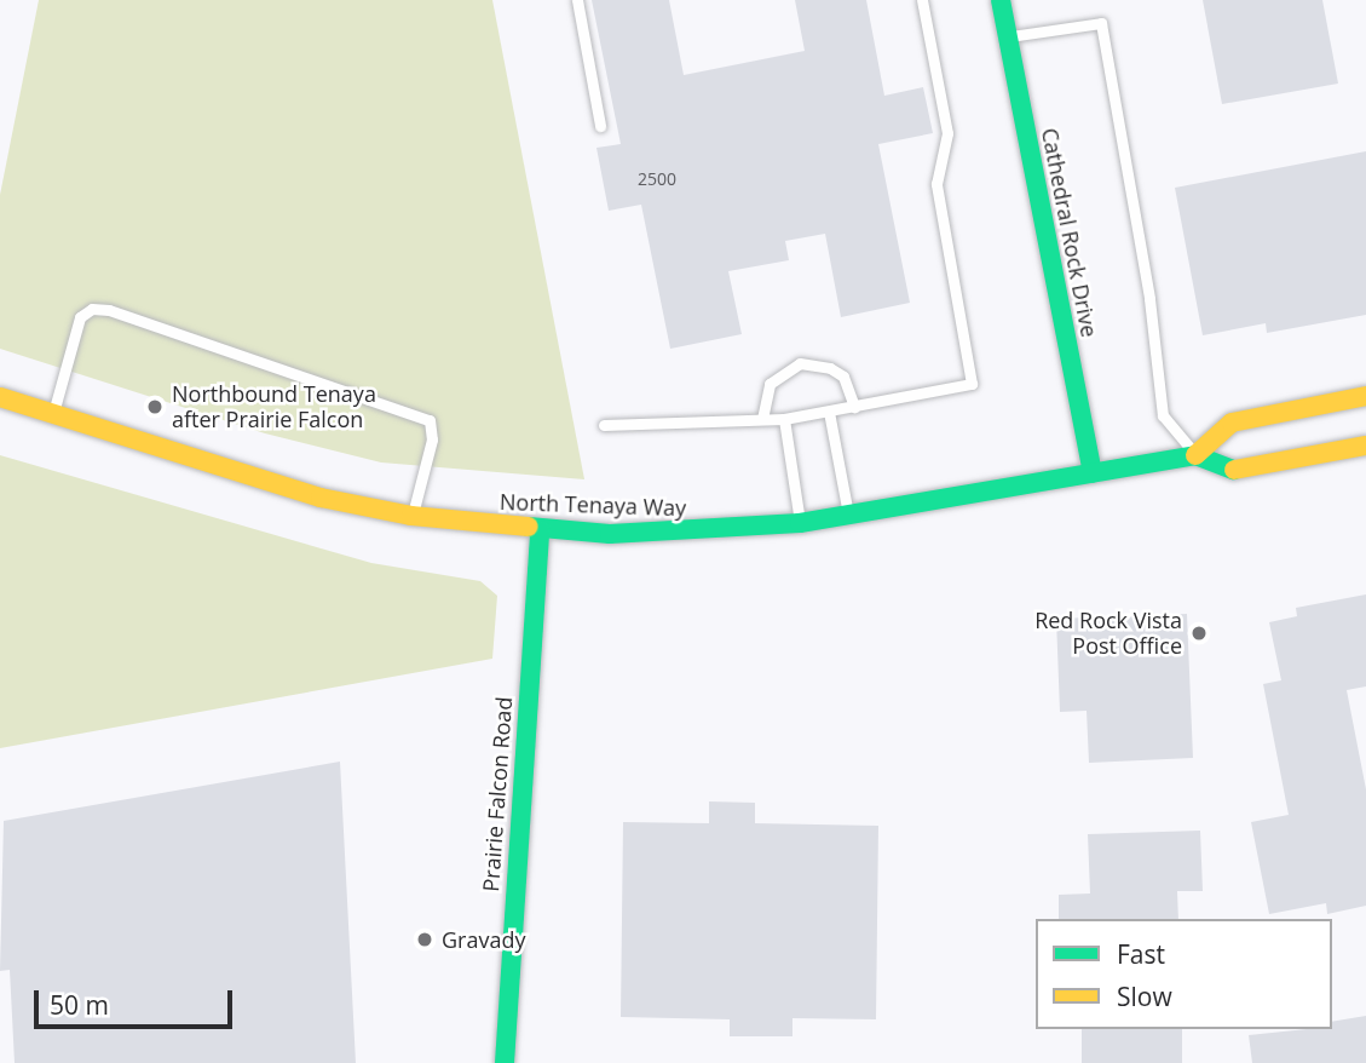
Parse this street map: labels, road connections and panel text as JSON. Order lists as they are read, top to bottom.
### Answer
{
  "streets": {
    "main road": ["Cathedral Rock Drive", "North Tenaya Way", "Prairie Falcon Road"]
  },
  "crossings": [
    ["Cathedral Rock Drive", "North Tenaya Way"],
    ["North Tenaya Way", "Prairie Falcon Road"]
  ],
  "places": ["Northbound Tenaya after Prairie Falcon", "Red Rock Vista Post Office", "Gravady"],
  "house_numbers": ["2500"],
  "legend": ["Fast", "Slow"],
  "scale_bar": "50 m"
}
